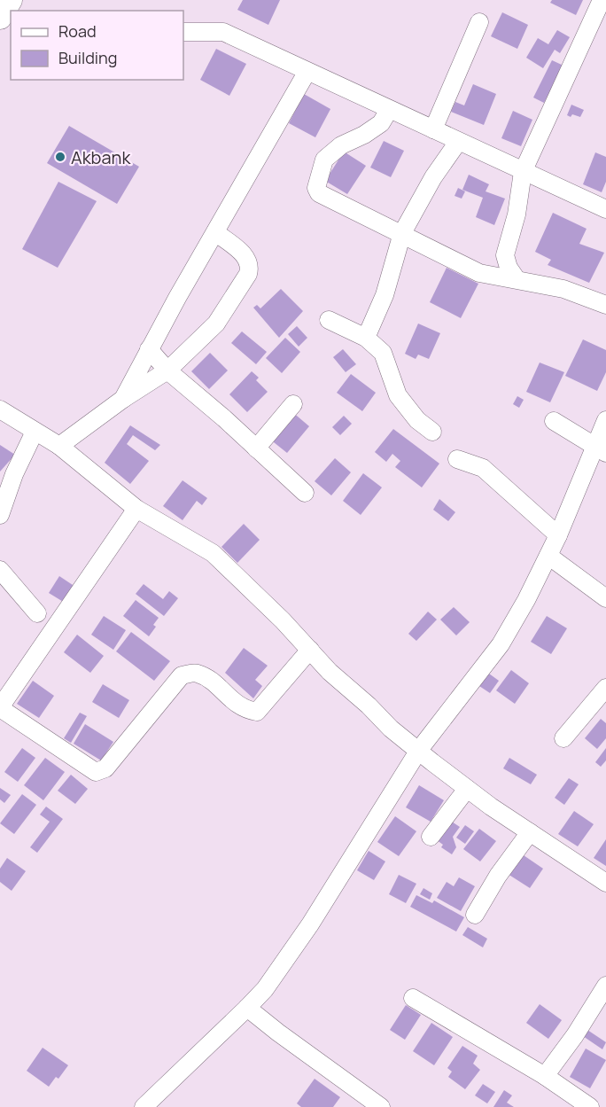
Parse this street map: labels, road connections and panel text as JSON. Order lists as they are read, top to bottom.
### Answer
{
  "places": ["Akbank"],
  "legend": ["Road", "Building"]
}
